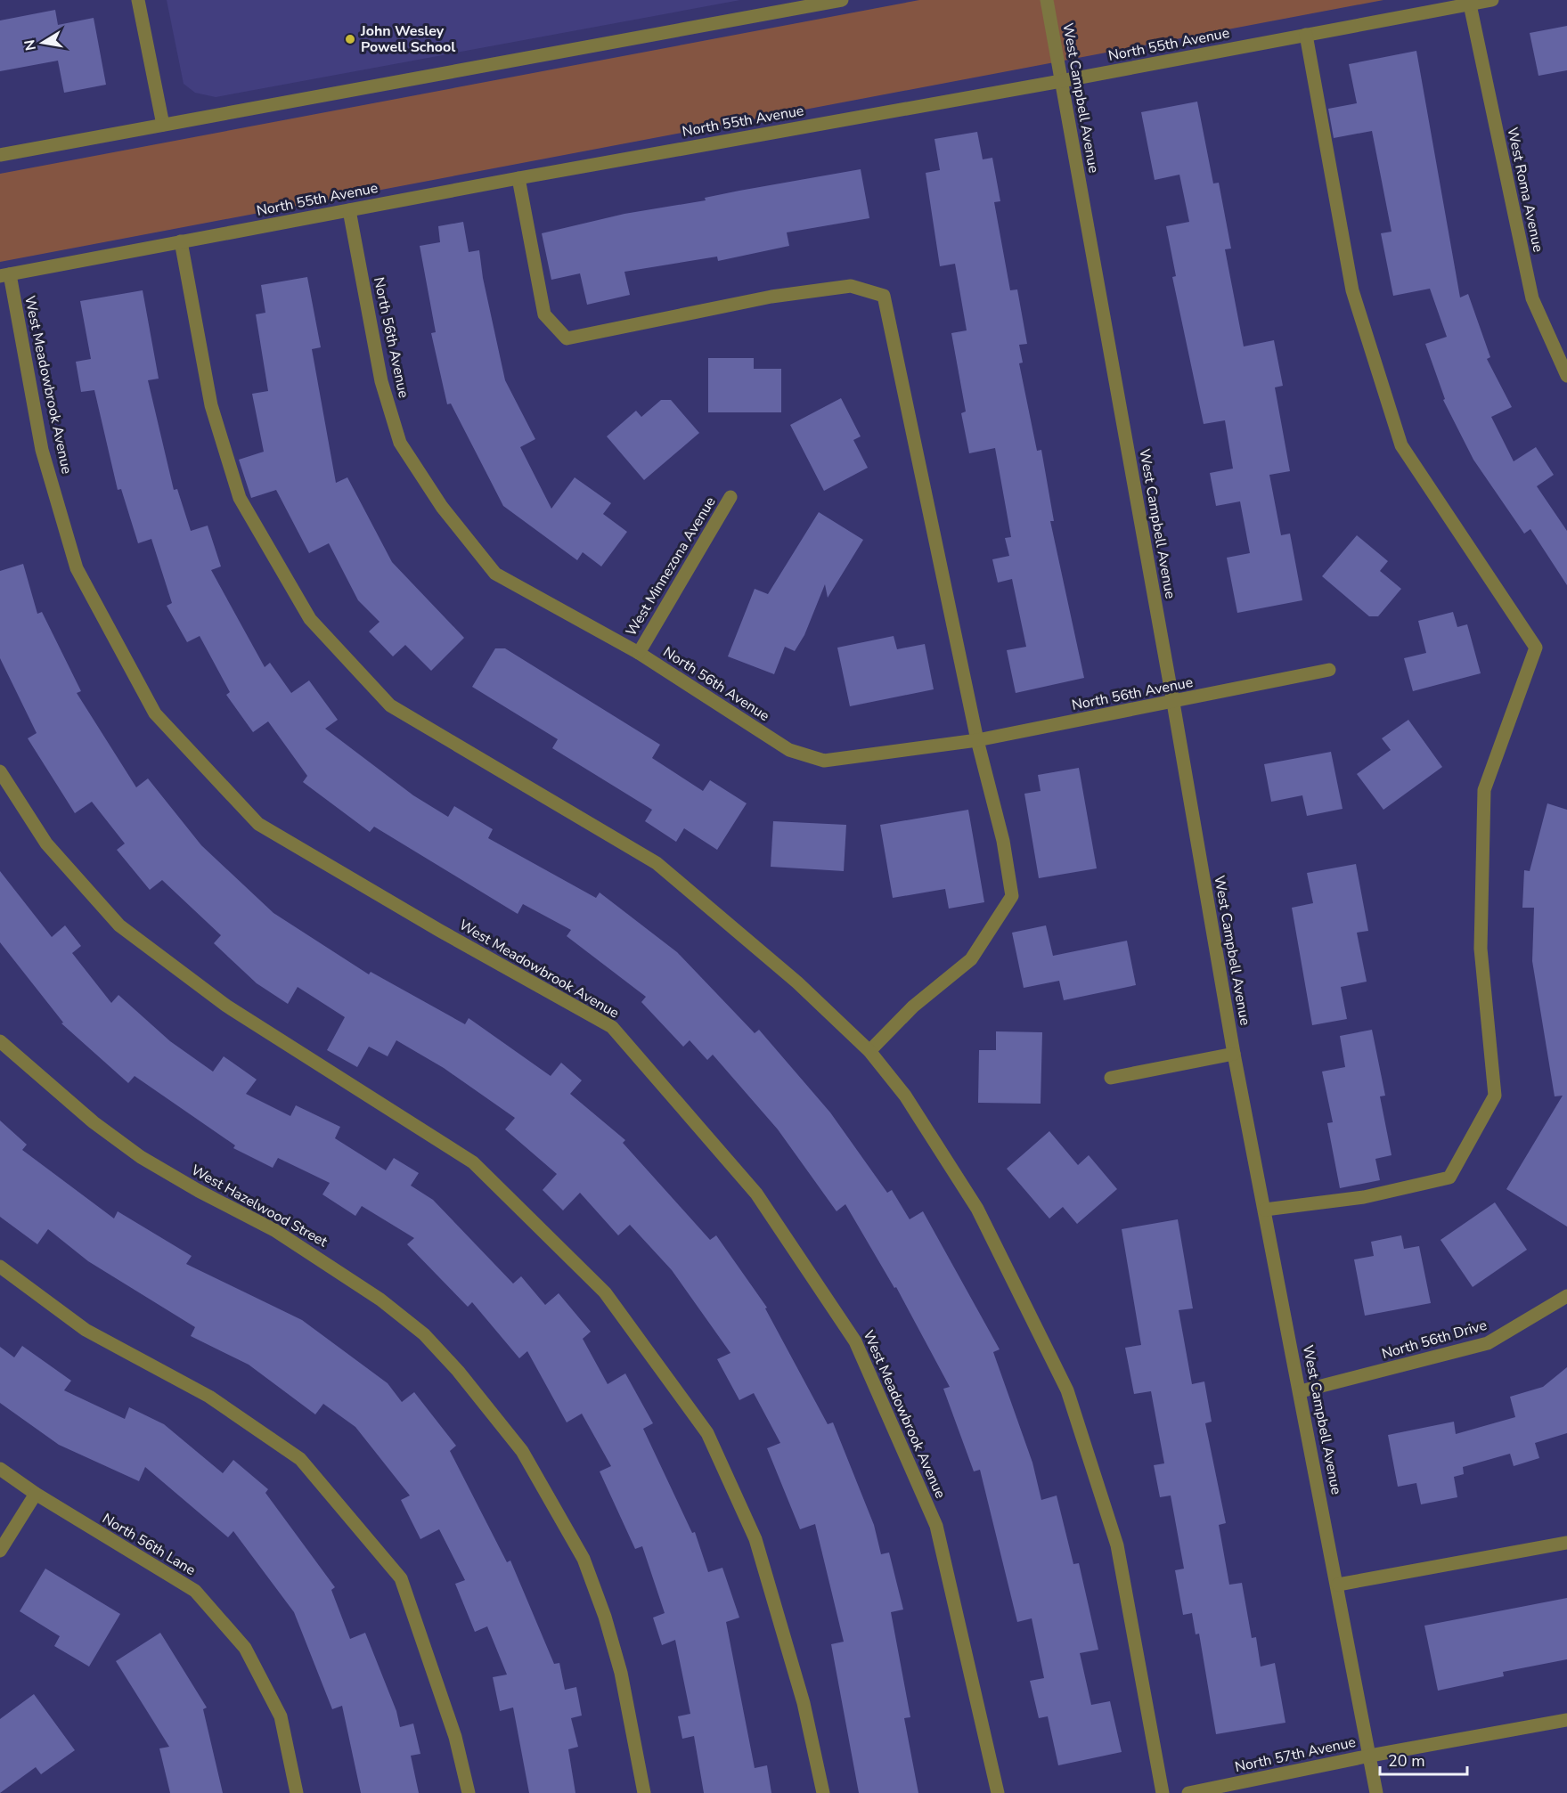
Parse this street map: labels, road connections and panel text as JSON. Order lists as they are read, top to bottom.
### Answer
{
  "streets": {
    "street": [
      "North 55th Avenue",
      "West Campbell Avenue",
      "West Roma Avenue",
      "North 56th Avenue",
      "West Meadowbrook Avenue",
      "West Minnezona Avenue",
      "West Hazelwood Street",
      "North 56th Drive",
      "North 56th Lane",
      "North 57th Avenue"
    ]
  },
  "crossings": [
    ["North 55th Avenue", "West Campbell Avenue"],
    ["North 55th Avenue", "West Roma Avenue"],
    ["North 55th Avenue", "North 56th Avenue"],
    ["North 55th Avenue", "West Meadowbrook Avenue"],
    ["West Campbell Avenue", "North 56th Avenue"],
    ["West Campbell Avenue", "North 56th Drive"],
    ["West Campbell Avenue", "North 57th Avenue"],
    ["North 56th Avenue", "West Minnezona Avenue"]
  ],
  "places": ["John Wesley Powell School"],
  "scale_bar": "20 m",
  "north": "left"
}
